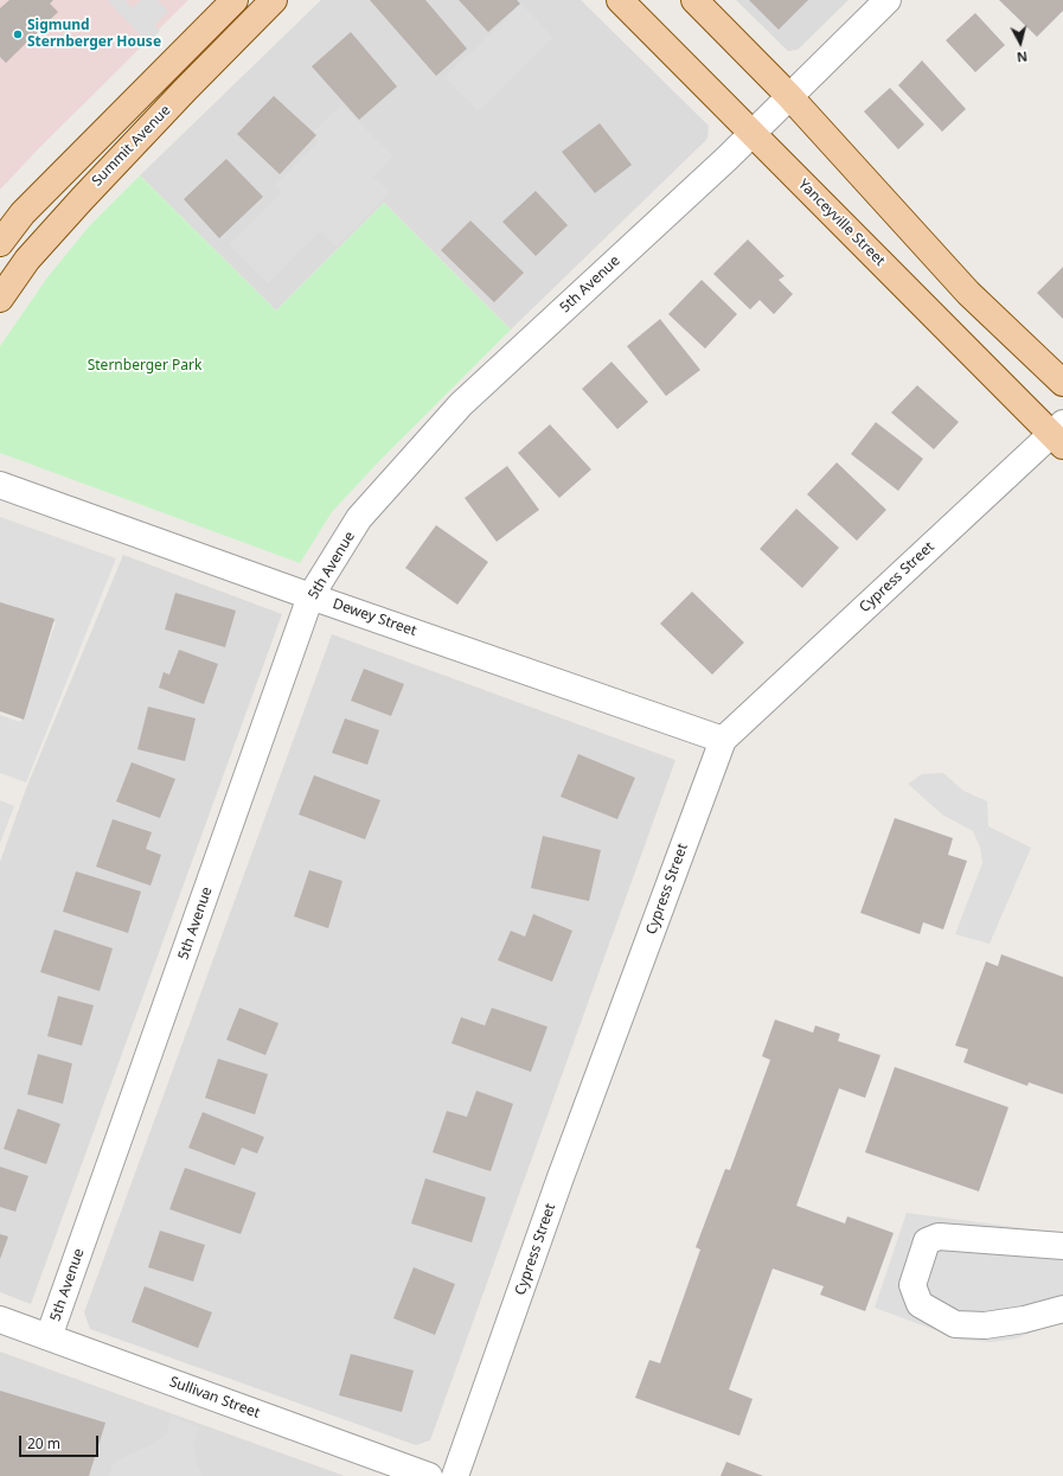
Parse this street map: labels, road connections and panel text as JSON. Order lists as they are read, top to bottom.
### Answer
{
  "streets": {
    "main road": ["Summit Avenue", "Yanceyville Street"],
    "street": [
      "5th Avenue",
      "Cypress Street",
      "Dewey Street",
      "Sullivan Street"
    ]
  },
  "crossings": [
    ["Yanceyville Street", "5th Avenue"],
    ["Yanceyville Street", "Cypress Street"],
    ["5th Avenue", "Dewey Street"],
    ["5th Avenue", "Sullivan Street"],
    ["Cypress Street", "Dewey Street"]
  ],
  "parks": ["Sternberger Park"],
  "places": ["Sigmund Sternberger House"],
  "scale_bar": "20 m",
  "north": "bottom"
}
